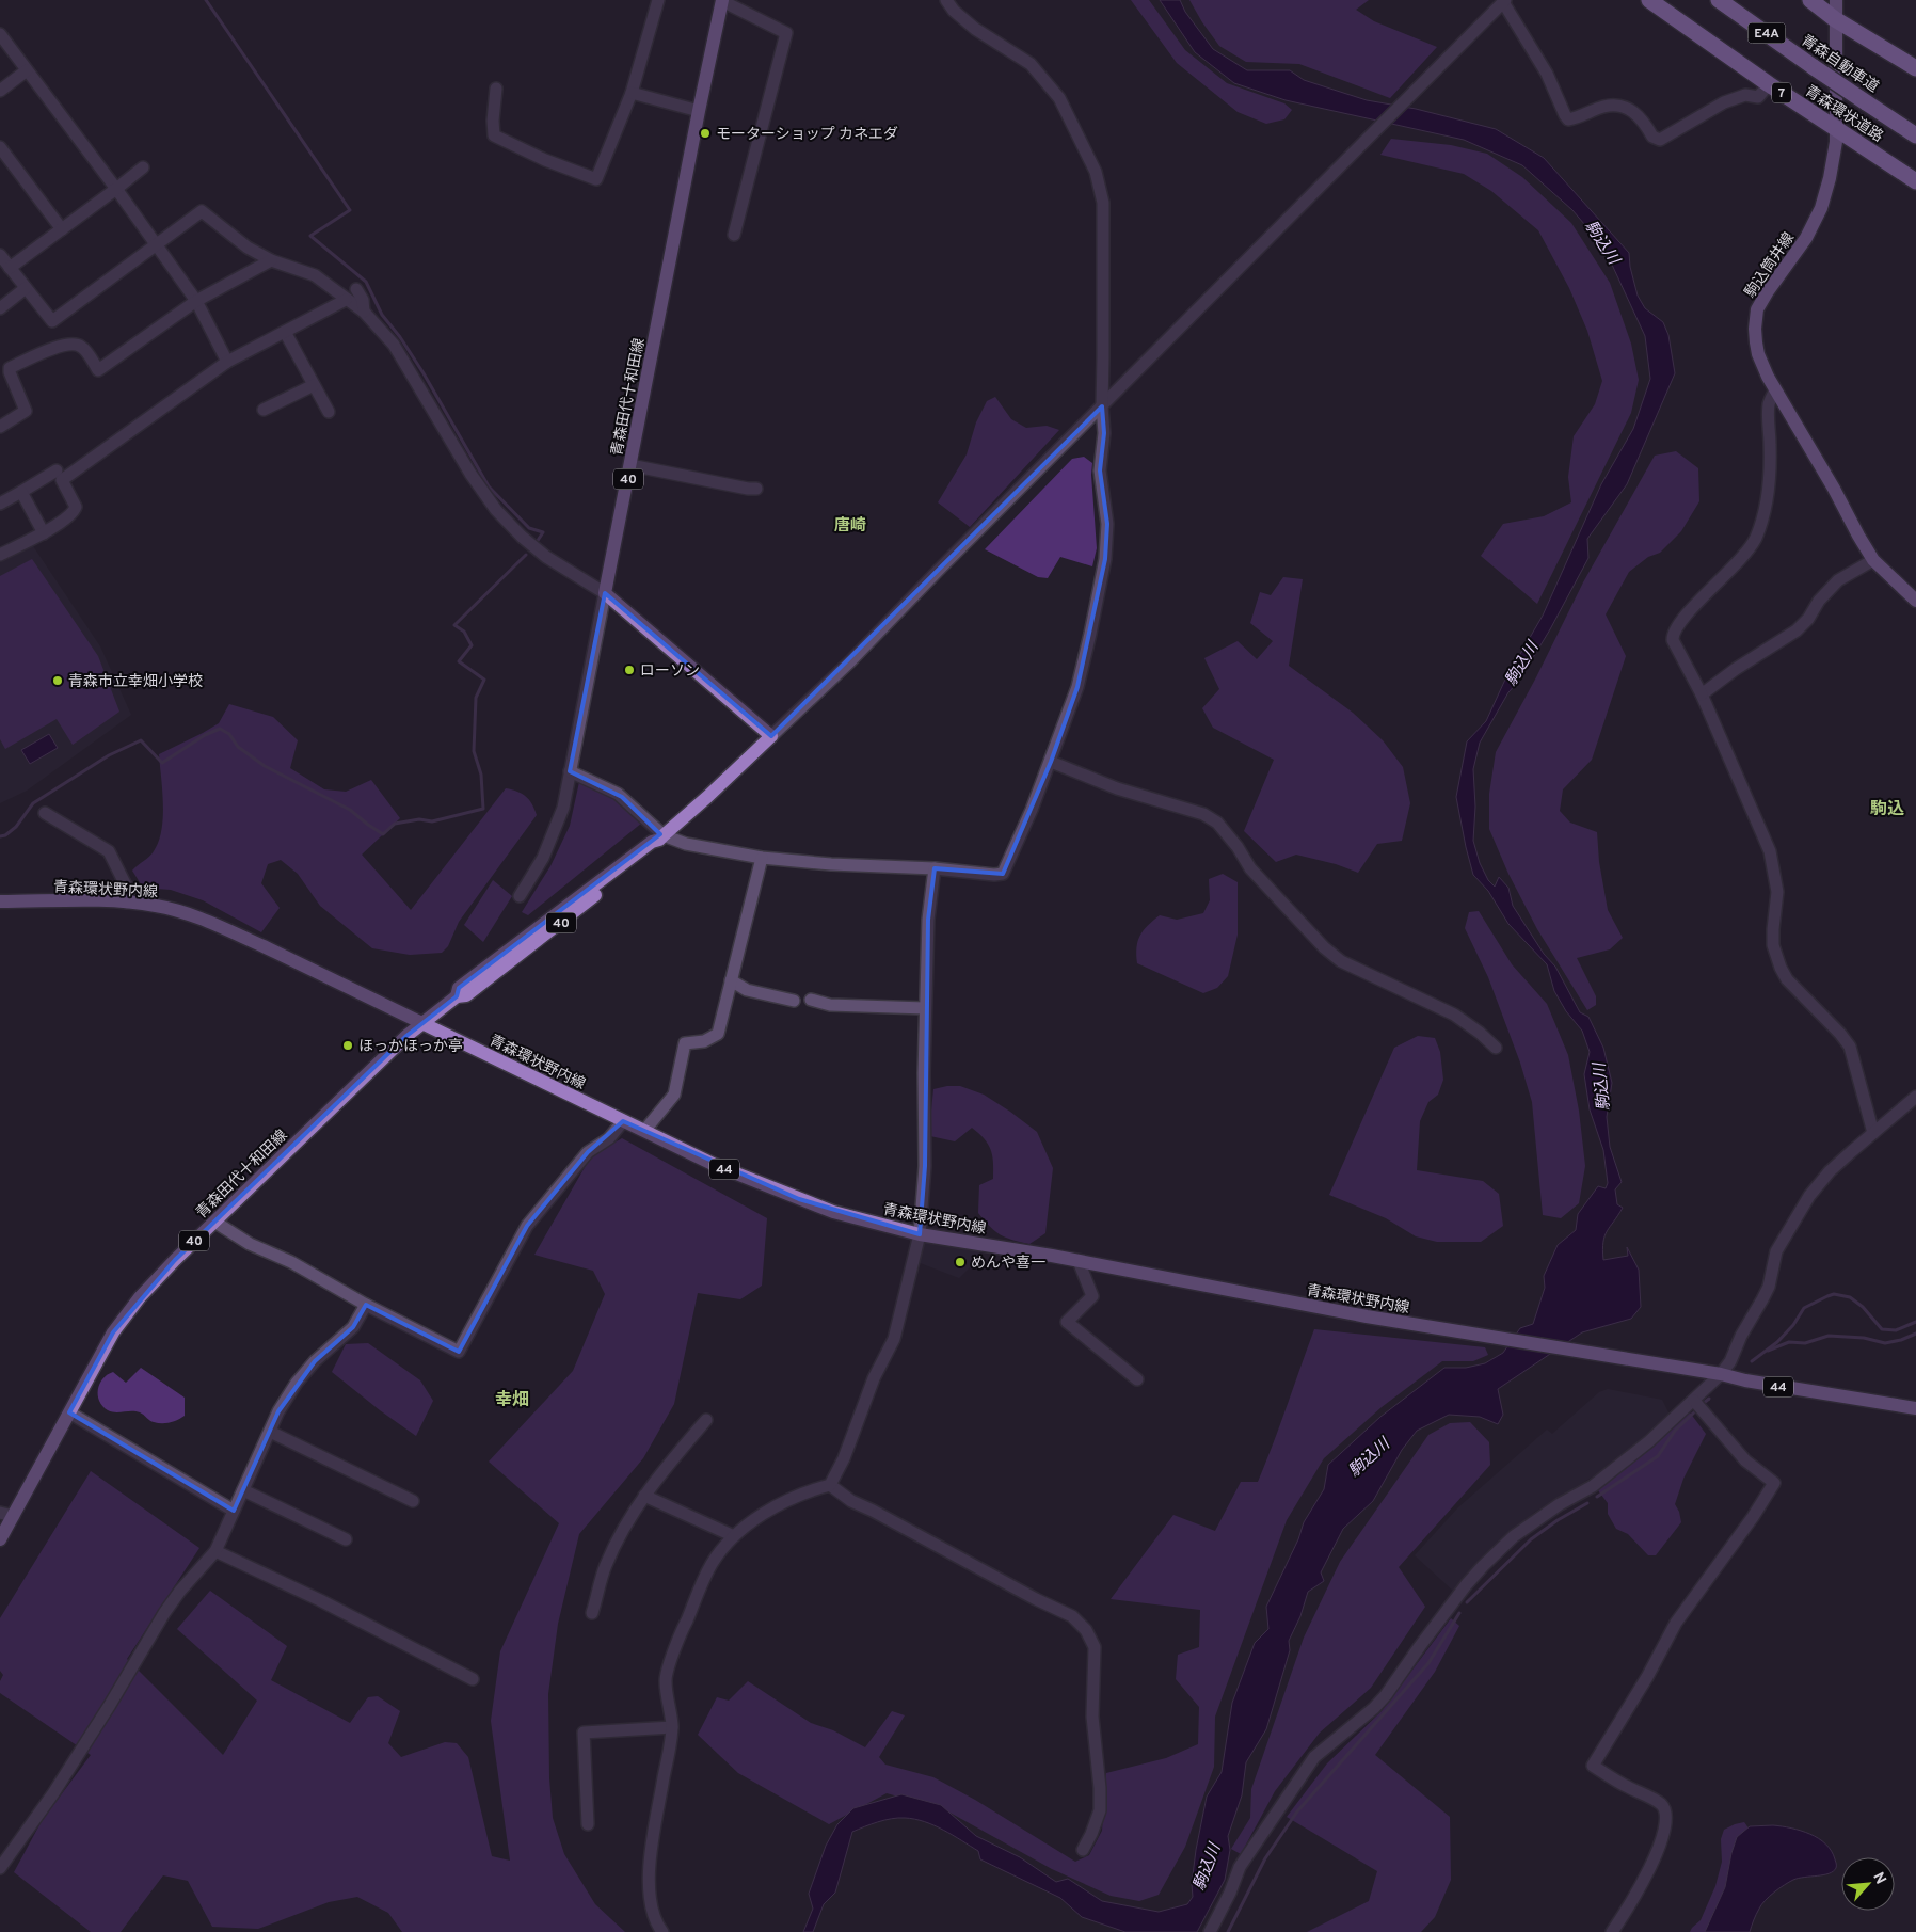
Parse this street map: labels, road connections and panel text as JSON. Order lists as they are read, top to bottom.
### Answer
{
  "streets": {
    "highway": [
      "E4A",
      "青森自動車道",
      "7",
      "青森環状道路"
    ],
    "main road": [
      "駒込筒井線",
      "青森田代十和田線",
      "40",
      "青森環状野内線",
      "44"
    ]
  },
  "crossings": [
    ["青森環状道路", "駒込筒井線"],
    ["青森田代十和田線", "青森環状野内線"]
  ],
  "districts": ["唐崎", "駒込", "幸畑"],
  "water": ["駒込川"],
  "places": [
    "モーターショップ カネエダ",
    "ローソン",
    "青森市立幸畑小学校",
    "ほっかほっか亭",
    "めんや喜一"
  ],
  "north": "top right"
}
